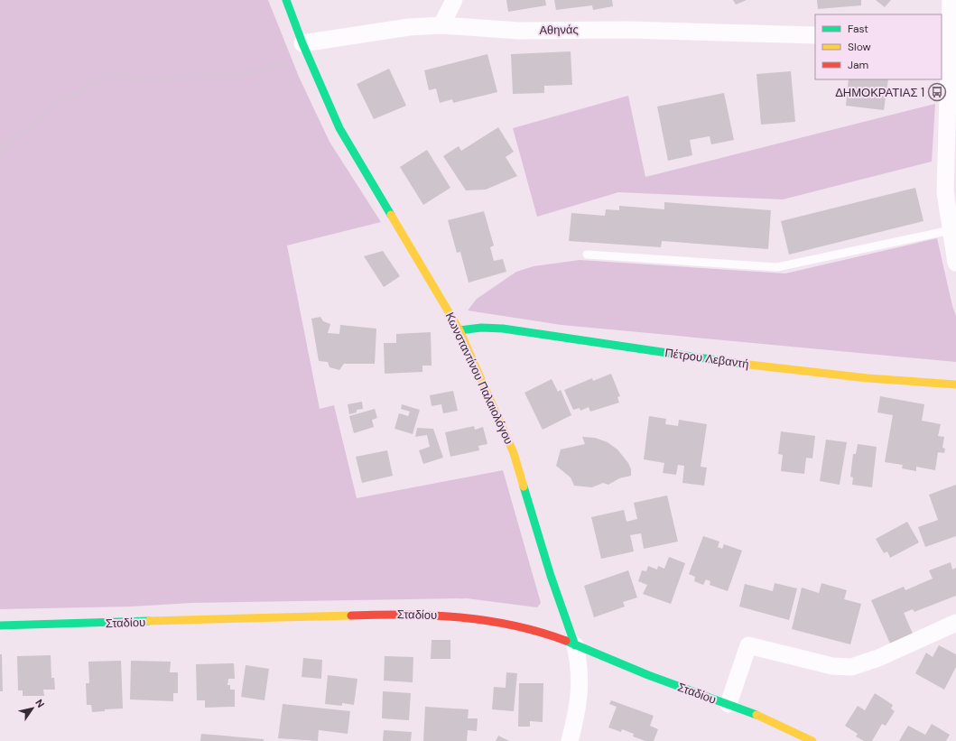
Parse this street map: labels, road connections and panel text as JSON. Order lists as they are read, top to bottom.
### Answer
{
  "streets": {
    "street": [
      "Αθηνάς",
      "Πέτρου Λεβαντή",
      "Κωνσταντίνου Παλαιολόγου",
      "Σταδίου"
    ]
  },
  "crossings": [
    ["Αθηνάς", "Κωνσταντίνου Παλαιολόγου"],
    ["Πέτρου Λεβαντή", "Κωνσταντίνου Παλαιολόγου"],
    ["Κωνσταντίνου Παλαιολόγου", "Σταδίου"]
  ],
  "places": {
    "bus stop": ["ΔΗΜΟΚΡΑΤΙΑΣ 1"]
  },
  "legend": ["Fast", "Slow", "Jam"],
  "north": "top right"
}
